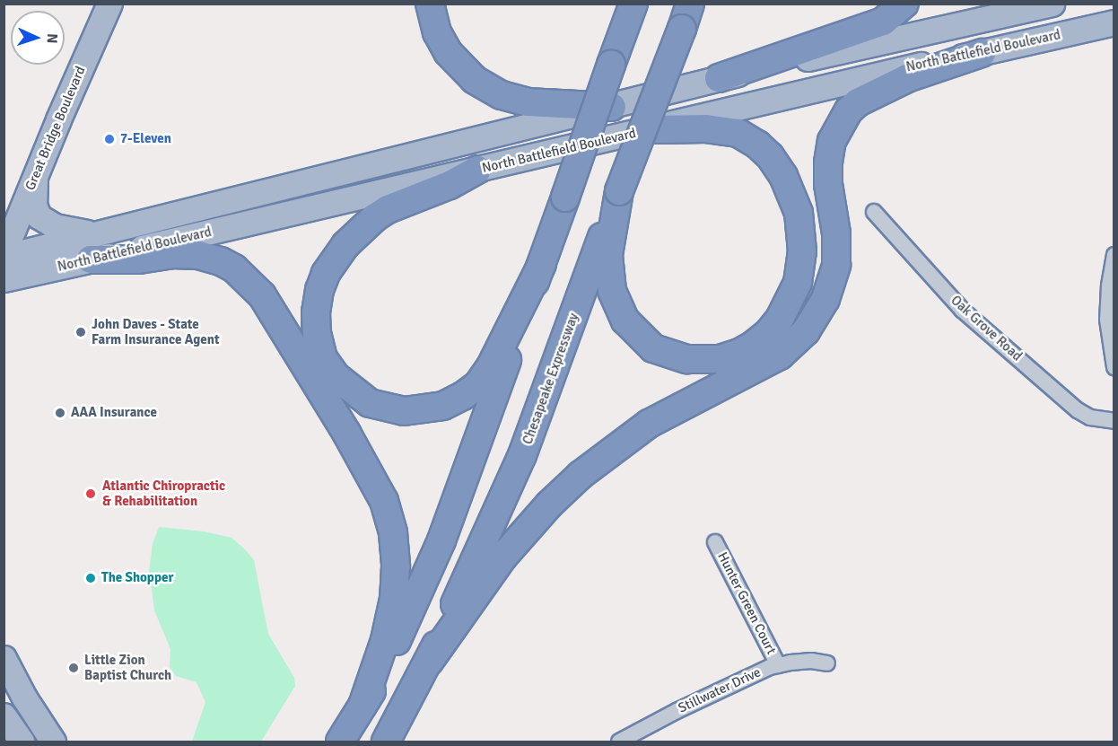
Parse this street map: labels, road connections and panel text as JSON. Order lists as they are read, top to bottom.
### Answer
{
  "streets": {
    "highway": ["Chesapeake Expressway"],
    "main road": ["North Battlefield Boulevard", "Great Bridge Boulevard"],
    "street": ["Oak Grove Road", "Hunter Green Court", "Stillwater Drive"]
  },
  "crossings": [
    ["North Battlefield Boulevard", "Great Bridge Boulevard"],
    ["Hunter Green Court", "Stillwater Drive"]
  ],
  "places": [
    "7-Eleven",
    "John Daves - State Farm Insurance Agent",
    "AAA Insurance",
    "Atlantic Chiropractic & Rehabilitation",
    "The Shopper",
    "Little Zion Baptist Church"
  ],
  "north": "right"
}
